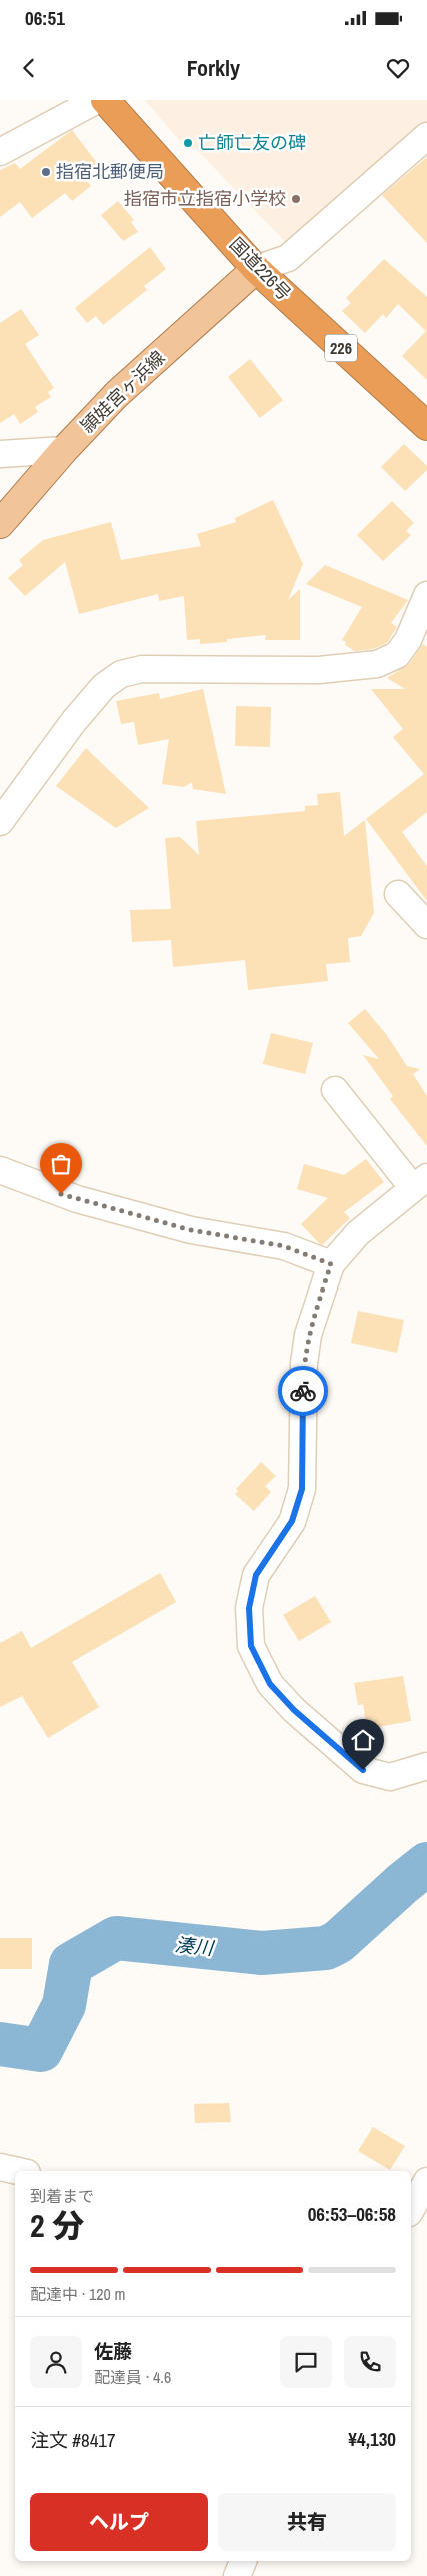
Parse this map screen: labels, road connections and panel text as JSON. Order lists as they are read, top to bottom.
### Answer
{
  "streets": {
    "highway": ["国道226号", "226"],
    "main road": ["頴娃宮ヶ浜線"]
  },
  "crossings": [
    ["国道226号", "頴娃宮ヶ浜線"]
  ],
  "water": ["湊川"],
  "places": ["亡師亡友の碑", "指宿北郵便局", "指宿市立指宿小学校"],
  "page": {
    "status": "06:51",
    "header": "Forkly",
    "heading": ["2 分", "到着まで", "06:53–06:58"],
    "panel": [
      "佐藤",
      "配達員 · 4.6",
      "注文 #8417",
      "¥4,130"
    ],
    "bar": "配達中 · 120 m",
    "buttons": ["ヘルプ", "共有"]
  }
}
